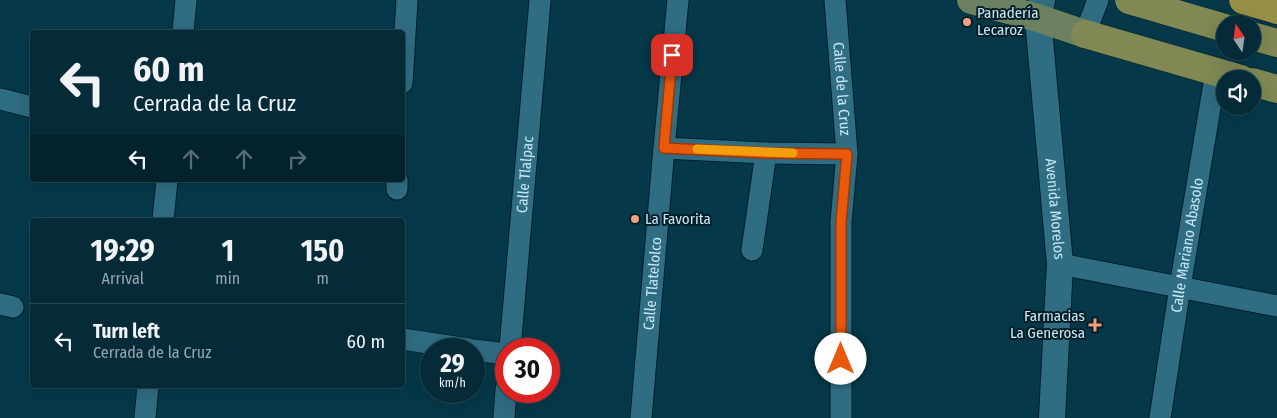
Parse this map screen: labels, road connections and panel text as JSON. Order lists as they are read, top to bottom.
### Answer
{
  "streets": {
    "street": [
      "Calle de la Cruz",
      "Calle Tlalpac",
      "Avenida Morelos",
      "Calle Mariano Abasolo",
      "Calle Tlatelolco"
    ]
  },
  "places": {
    "other": ["Panadería Lecaroz", "La Favorita"],
    "health": ["Farmacias La Generosa"]
  },
  "north": "top",
  "page": {
    "turn": ["60 m", "Cerrada de la Cruz"],
    "eta": [
      "19:29",
      "Arrival",
      "1",
      "min",
      "150",
      "m"
    ],
    "list": [
      {
        "name": "Turn left",
        "note": "Cerrada de la Cruz",
        "value": "60 m"
      }
    ],
    "speed": "29 km/h",
    "limit": "30"
  }
}
